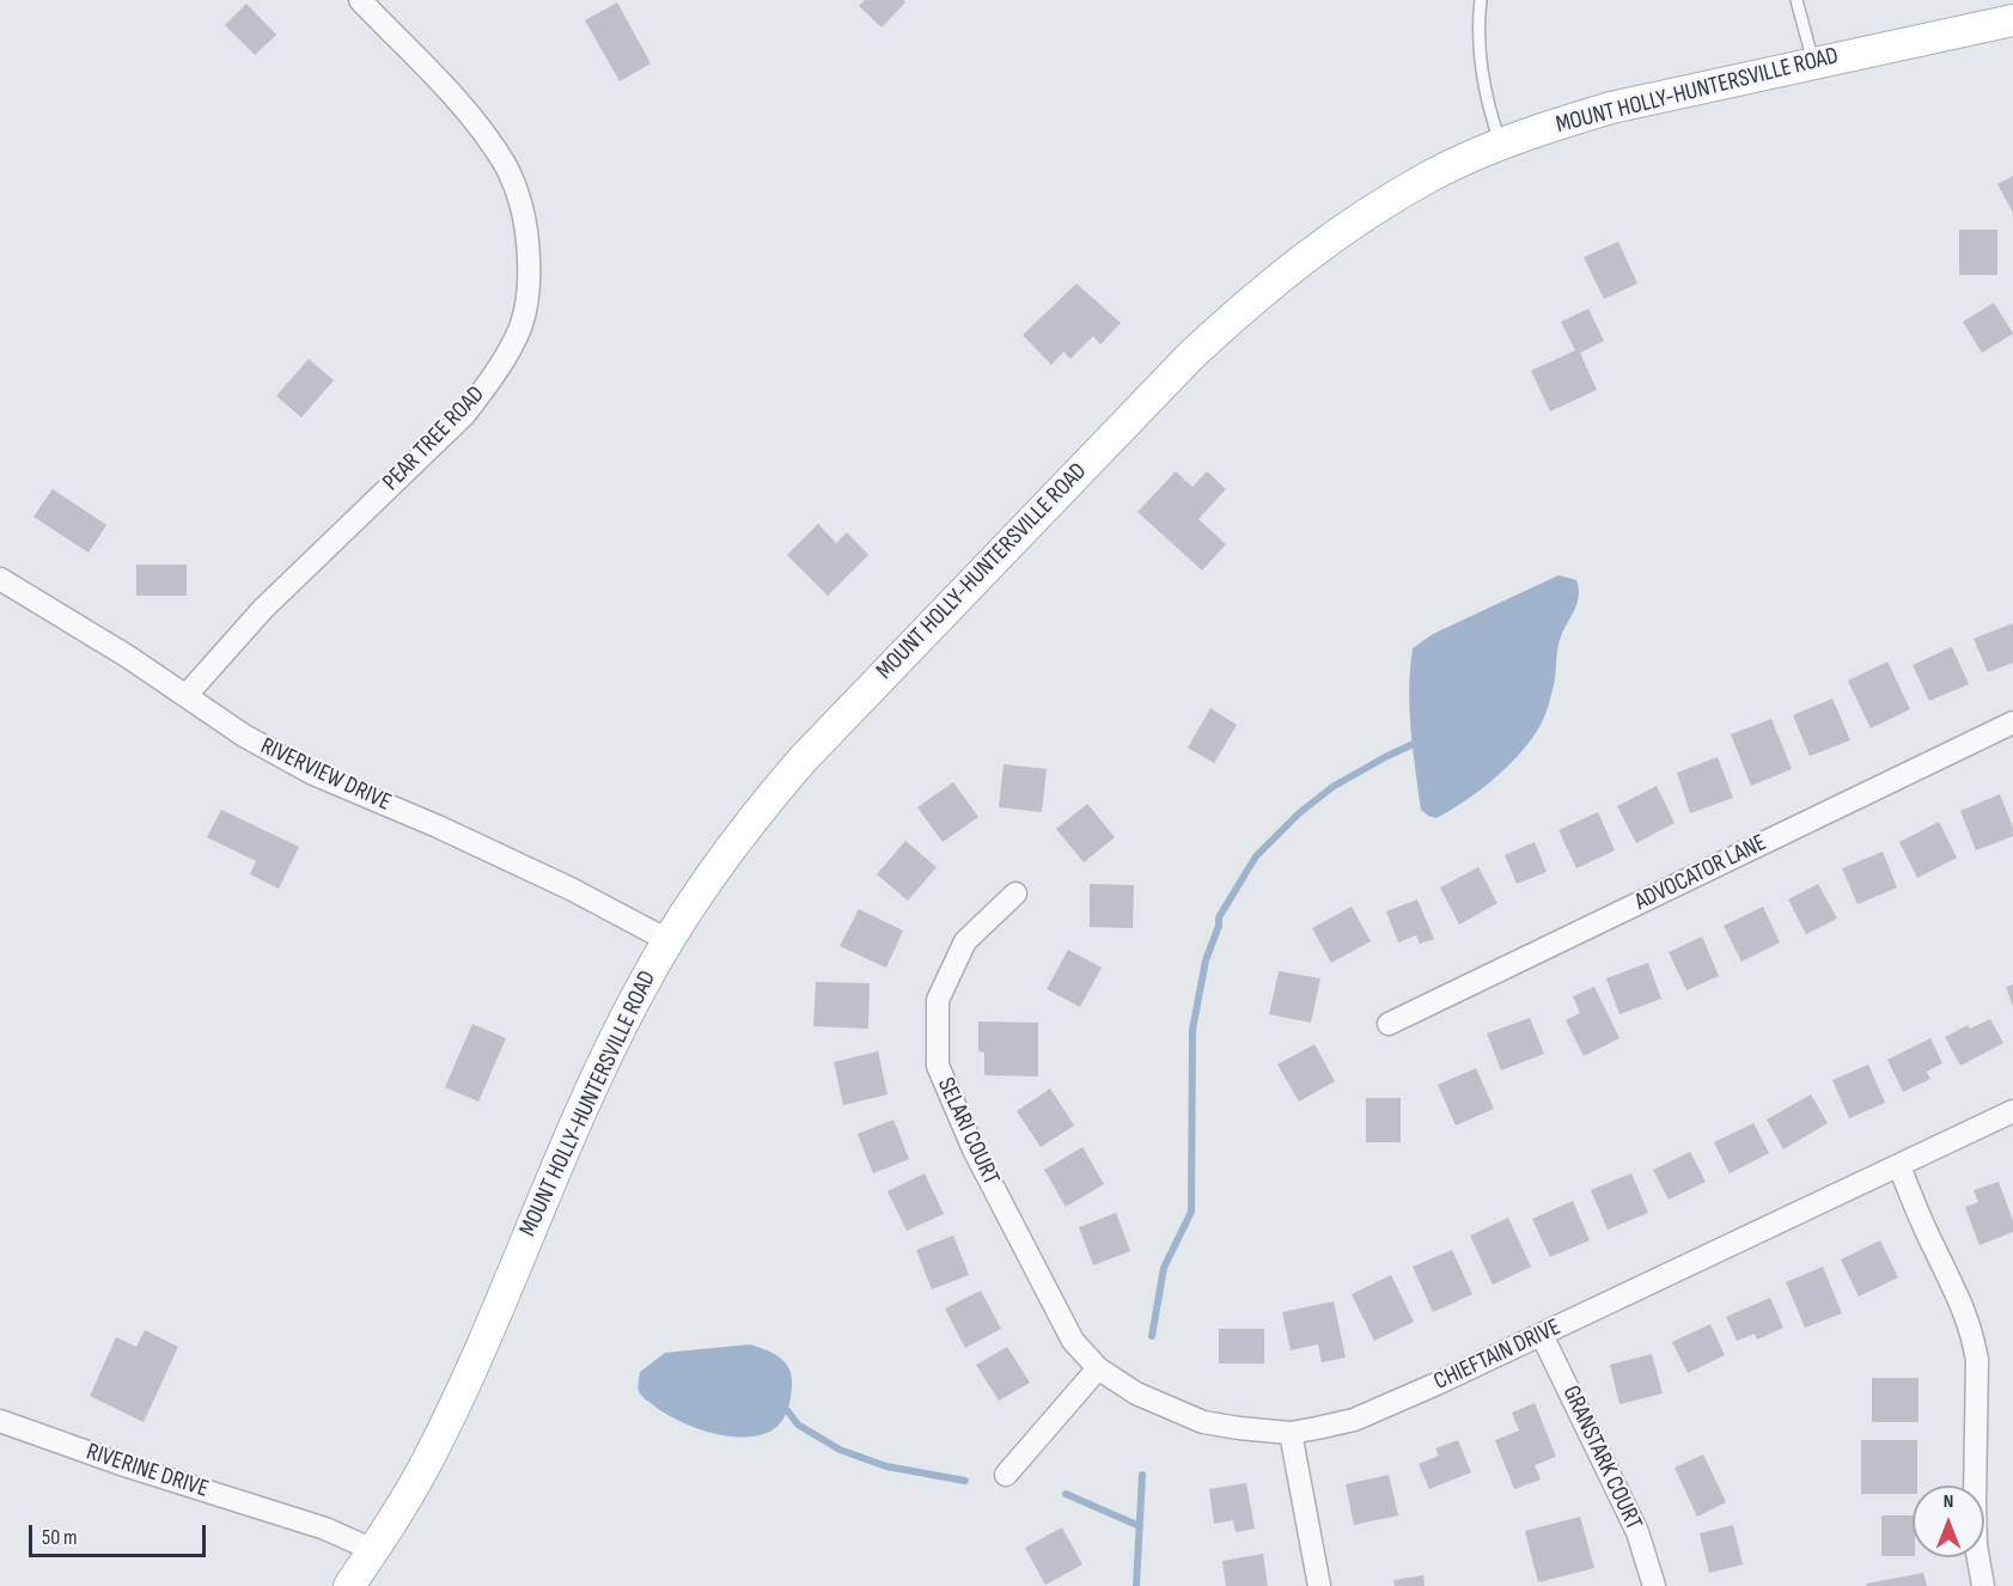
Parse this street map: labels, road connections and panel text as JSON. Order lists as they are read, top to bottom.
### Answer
{
  "streets": {
    "main road": ["MOUNT HOLLY-HUNTERSVILLE ROAD"],
    "street": [
      "PEAR TREE ROAD",
      "RIVERVIEW DRIVE",
      "ADVOCATOR LANE",
      "SELARI COURT",
      "CHIEFTAIN DRIVE",
      "GRANSTARK COURT",
      "RIVERINE DRIVE"
    ]
  },
  "crossings": [
    ["MOUNT HOLLY-HUNTERSVILLE ROAD", "RIVERVIEW DRIVE"],
    ["MOUNT HOLLY-HUNTERSVILLE ROAD", "RIVERINE DRIVE"],
    ["PEAR TREE ROAD", "RIVERVIEW DRIVE"],
    ["SELARI COURT", "CHIEFTAIN DRIVE"],
    ["CHIEFTAIN DRIVE", "GRANSTARK COURT"]
  ],
  "scale_bar": "50 m",
  "north": "top"
}
